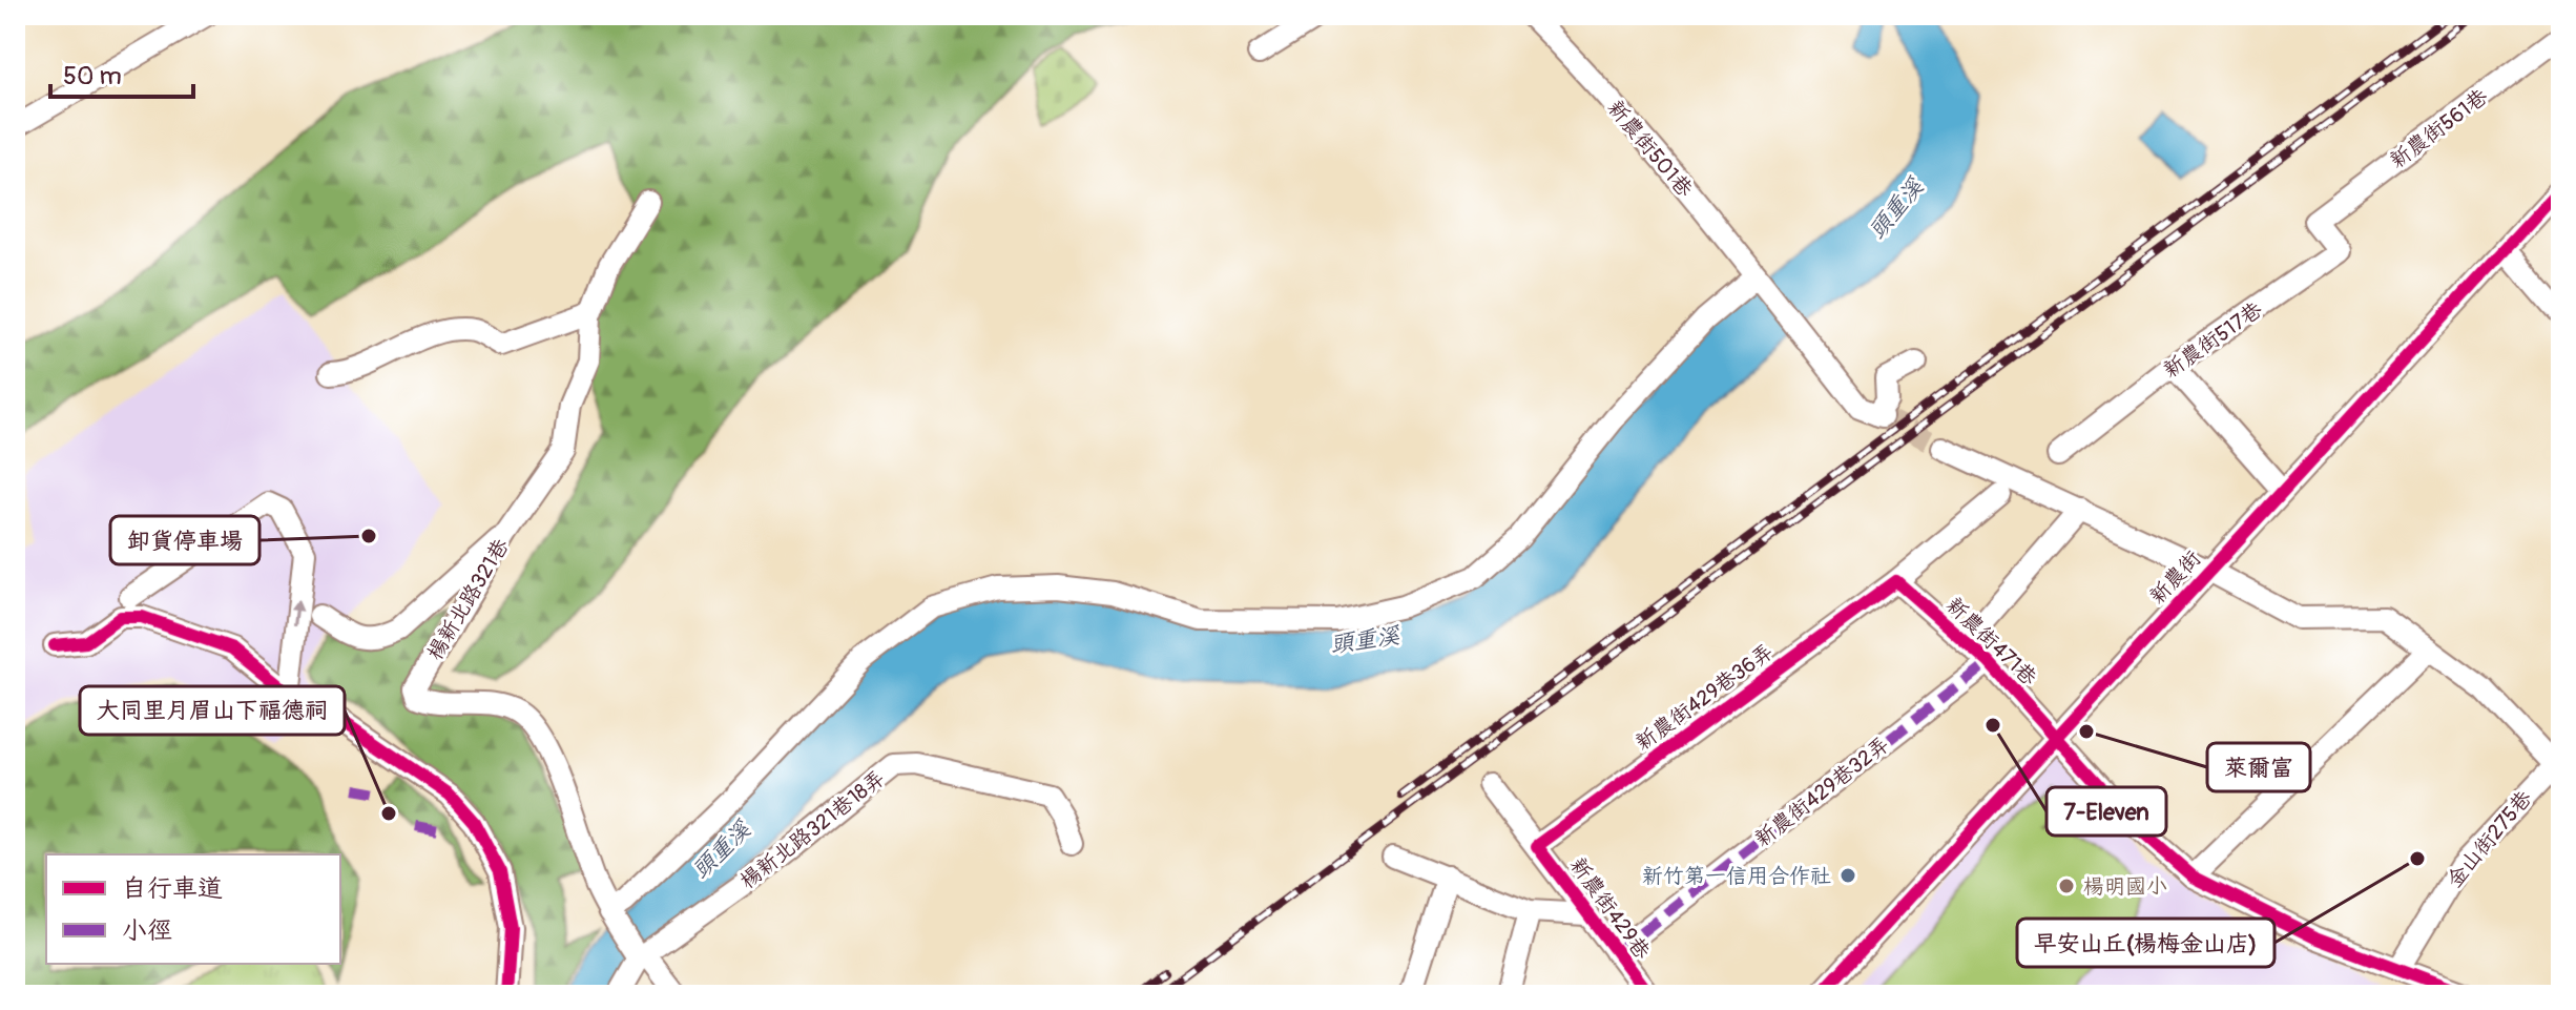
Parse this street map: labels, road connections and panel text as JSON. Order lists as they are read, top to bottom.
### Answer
{
  "streets": {
    "street": [
      "新農街561巷",
      "新農街501巷",
      "新農街517巷",
      "新農街",
      "楊新北路321巷",
      "新農街471巷",
      "新農街429巷36弄",
      "新農街429巷32弄",
      "楊新北路321巷18弄",
      "金山街275巷",
      "新農街429巷"
    ]
  },
  "crossings": [
    ["新農街561巷", "新農街517巷"],
    ["新農街", "新農街471巷"],
    ["新農街471巷", "新農街429巷36弄"],
    ["新農街471巷", "新農街429巷32弄"],
    ["新農街471巷", "金山街275巷"],
    ["新農街429巷36弄", "新農街429巷"],
    ["新農街429巷32弄", "新農街429巷"]
  ],
  "water": ["頭重溪"],
  "places": [
    "卸貨停車場",
    "7-Eleven",
    "萊爾富",
    "大同里月眉山下福德祠",
    "早安山丘(楊梅金山店)",
    "新竹第一信用合作社",
    "楊明國小"
  ],
  "legend": ["自行車道", "小徑"],
  "scale_bar": "50 m"
}
